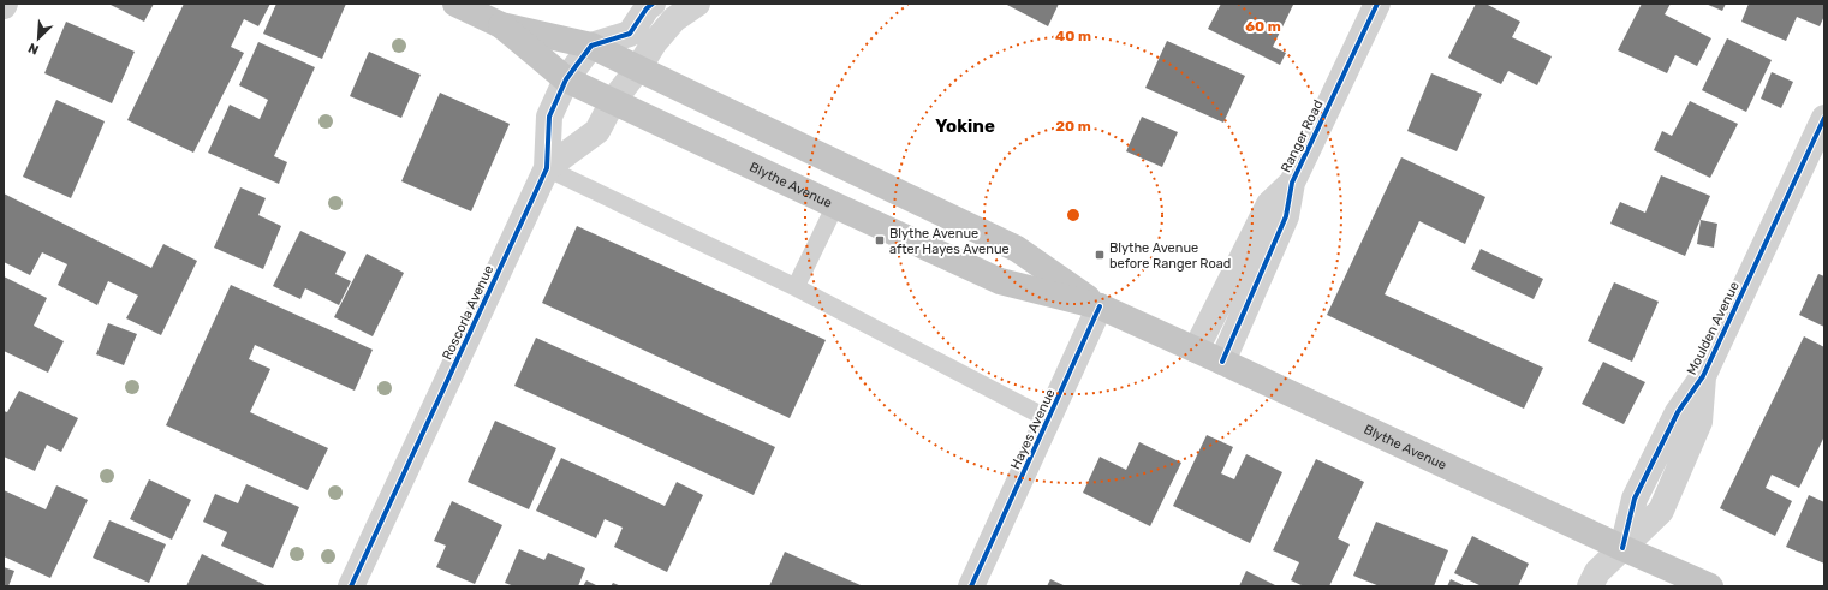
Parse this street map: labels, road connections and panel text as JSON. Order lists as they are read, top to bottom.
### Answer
{
  "streets": {
    "main road": ["Blythe Avenue"],
    "street": [
      "Ranger Road",
      "Roscorla Avenue",
      "Moulden Avenue",
      "Hayes Avenue"
    ]
  },
  "crossings": [
    ["Ranger Road", "Blythe Avenue"],
    ["Blythe Avenue", "Roscorla Avenue"],
    ["Blythe Avenue", "Moulden Avenue"],
    ["Blythe Avenue", "Hayes Avenue"]
  ],
  "districts": ["Yokine"],
  "places": {
    "transit": ["Blythe Avenue after Hayes Avenue", "Blythe Avenue before Ranger Road"]
  },
  "north": "bottom left",
  "rings": ["60 m", "40 m", "20 m"]
}
